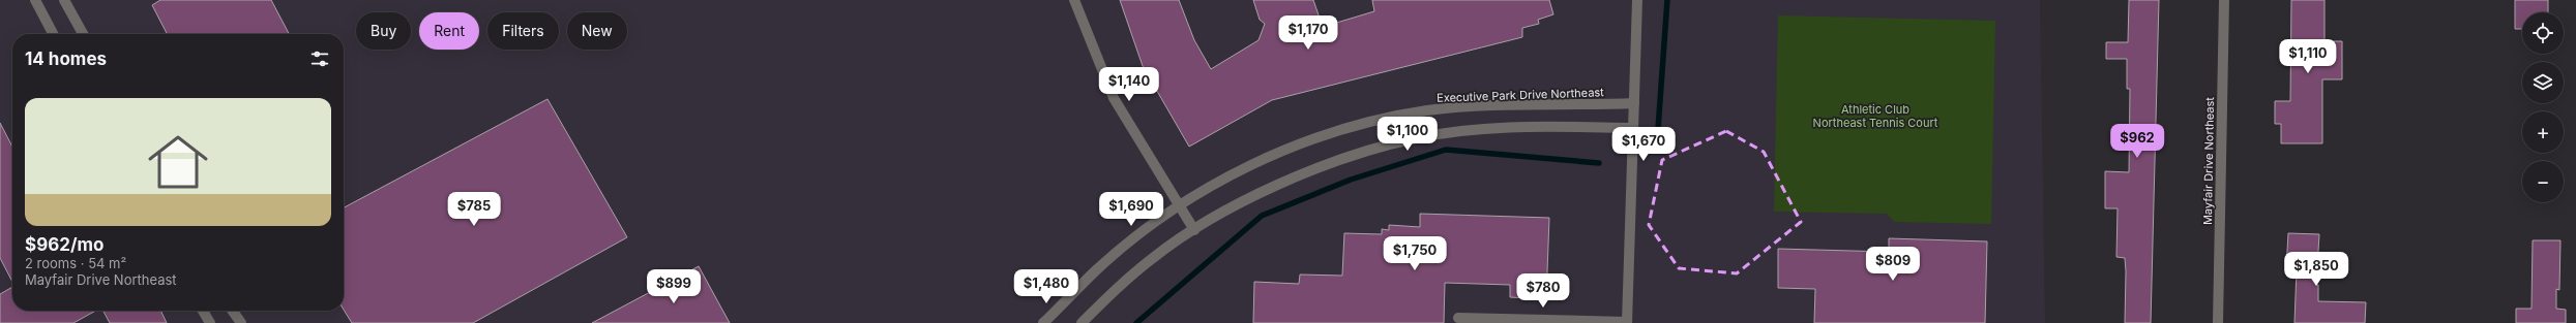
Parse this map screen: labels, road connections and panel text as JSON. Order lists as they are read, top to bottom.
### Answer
{
  "streets": {
    "street": ["Executive Park Drive Northeast", "Mayfair Drive Northeast"]
  },
  "parks": ["Athletic Club Northeast Tennis Court"],
  "page": {
    "map_buttons": ["+", "−"],
    "chip": [
      "Buy",
      "Rent",
      "Filters",
      "New"
    ],
    "price": [
      "$1,170",
      "$1,110",
      "$1,140",
      "$1,100",
      "$962",
      "$1,670",
      "$785",
      "$1,690",
      "$1,750",
      "$809",
      "$1,850",
      "$899",
      "$1,480",
      "$780"
    ],
    "heading": "14 homes",
    "list": [
      {
        "name": "$962/mo",
        "note": "2 rooms · 54 m² · Mayfair Drive Northeast"
      }
    ]
  }
}
